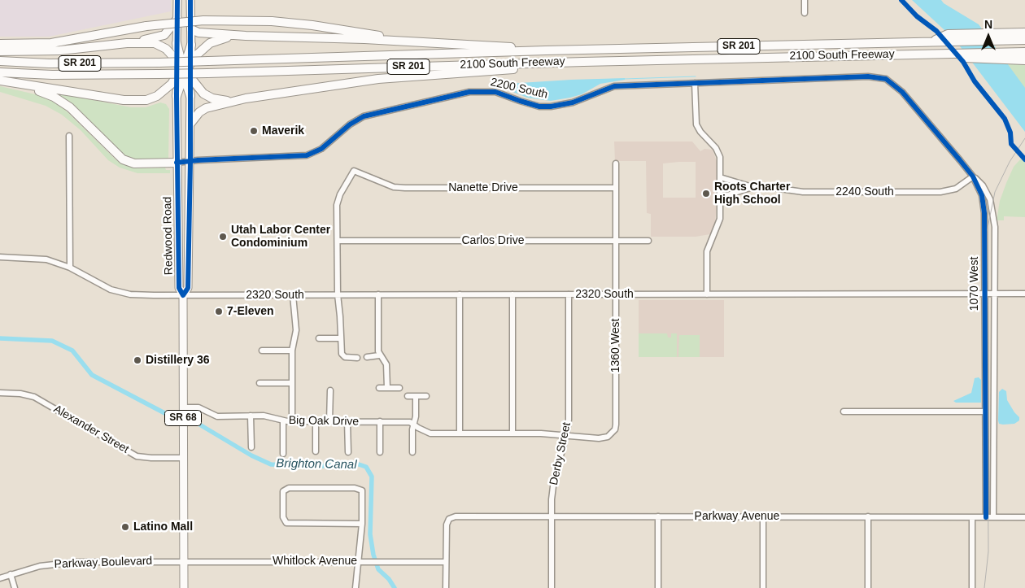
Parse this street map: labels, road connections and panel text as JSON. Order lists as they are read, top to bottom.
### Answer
{
  "streets": {
    "highway": ["SR 201", "2100 South Freeway"],
    "main road": ["Redwood Road", "SR 68"],
    "street": [
      "2200 South",
      "Nanette Drive",
      "2240 South",
      "Carlos Drive",
      "1070 West",
      "2320 South",
      "1360 West",
      "Big Oak Drive",
      "Alexander Street",
      "Derby Street",
      "Parkway Avenue",
      "Whitlock Avenue",
      "Parkway Boulevard"
    ]
  },
  "crossings": [
    ["2200 South", "Redwood Road"],
    ["2200 South", "1070 West"],
    ["Nanette Drive", "Carlos Drive"],
    ["Nanette Drive", "1360 West"],
    ["2240 South", "1070 West"],
    ["Redwood Road", "2320 South"],
    ["Redwood Road", "Big Oak Drive"],
    ["Redwood Road", "Alexander Street"],
    ["Redwood Road", "Whitlock Avenue"],
    ["Redwood Road", "Parkway Boulevard"],
    ["Carlos Drive", "1360 West"],
    ["1070 West", "2320 South"],
    ["1070 West", "Parkway Avenue"],
    ["2320 South", "1360 West"],
    ["2320 South", "Derby Street"],
    ["1360 West", "Derby Street"],
    ["Derby Street", "Parkway Avenue"],
    ["Parkway Avenue", "Whitlock Avenue"],
    ["Whitlock Avenue", "Parkway Boulevard"]
  ],
  "water": ["Brighton Canal"],
  "places": [
    "Maverik",
    "Roots Charter High School",
    "Utah Labor Center Condominium",
    "7-Eleven",
    "Distillery 36",
    "Latino Mall"
  ],
  "north": "top"
}
